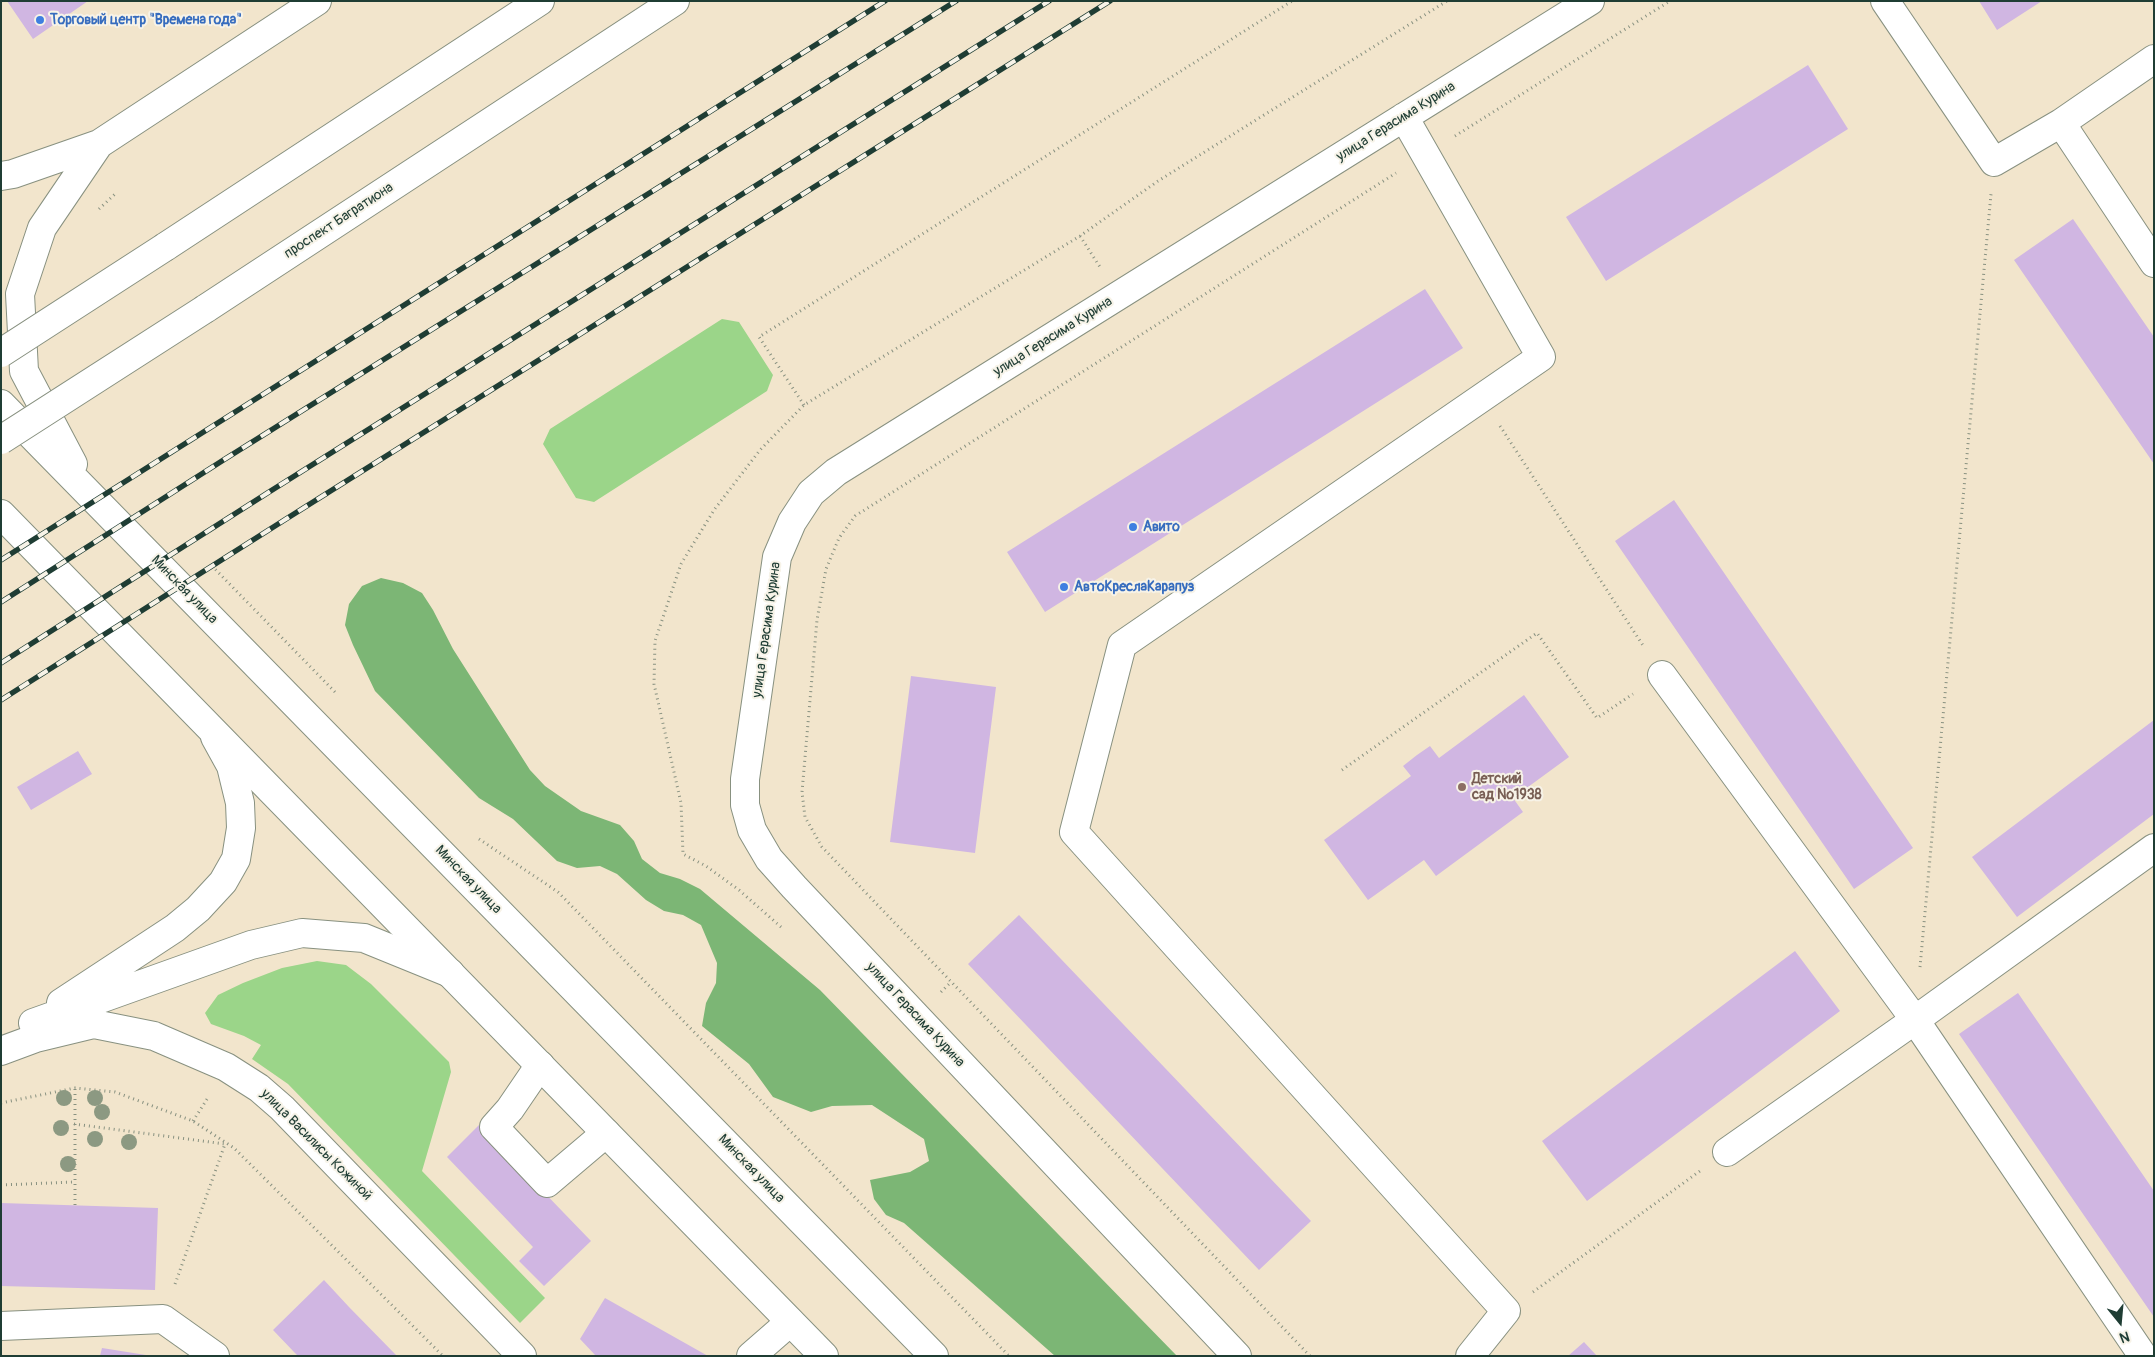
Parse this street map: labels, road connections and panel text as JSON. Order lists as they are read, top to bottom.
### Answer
{
  "streets": {
    "main road": [
      "улица Герасима Курина",
      "проспект Багратиона",
      "Минская улица",
      "улица Василисы Кожиной"
    ]
  },
  "places": [
    "Торговый центр \"Времена года\"",
    "Авито",
    "АвтоКреслаКарапуз",
    "Детский сад №1938"
  ],
  "north": "bottom"
}
